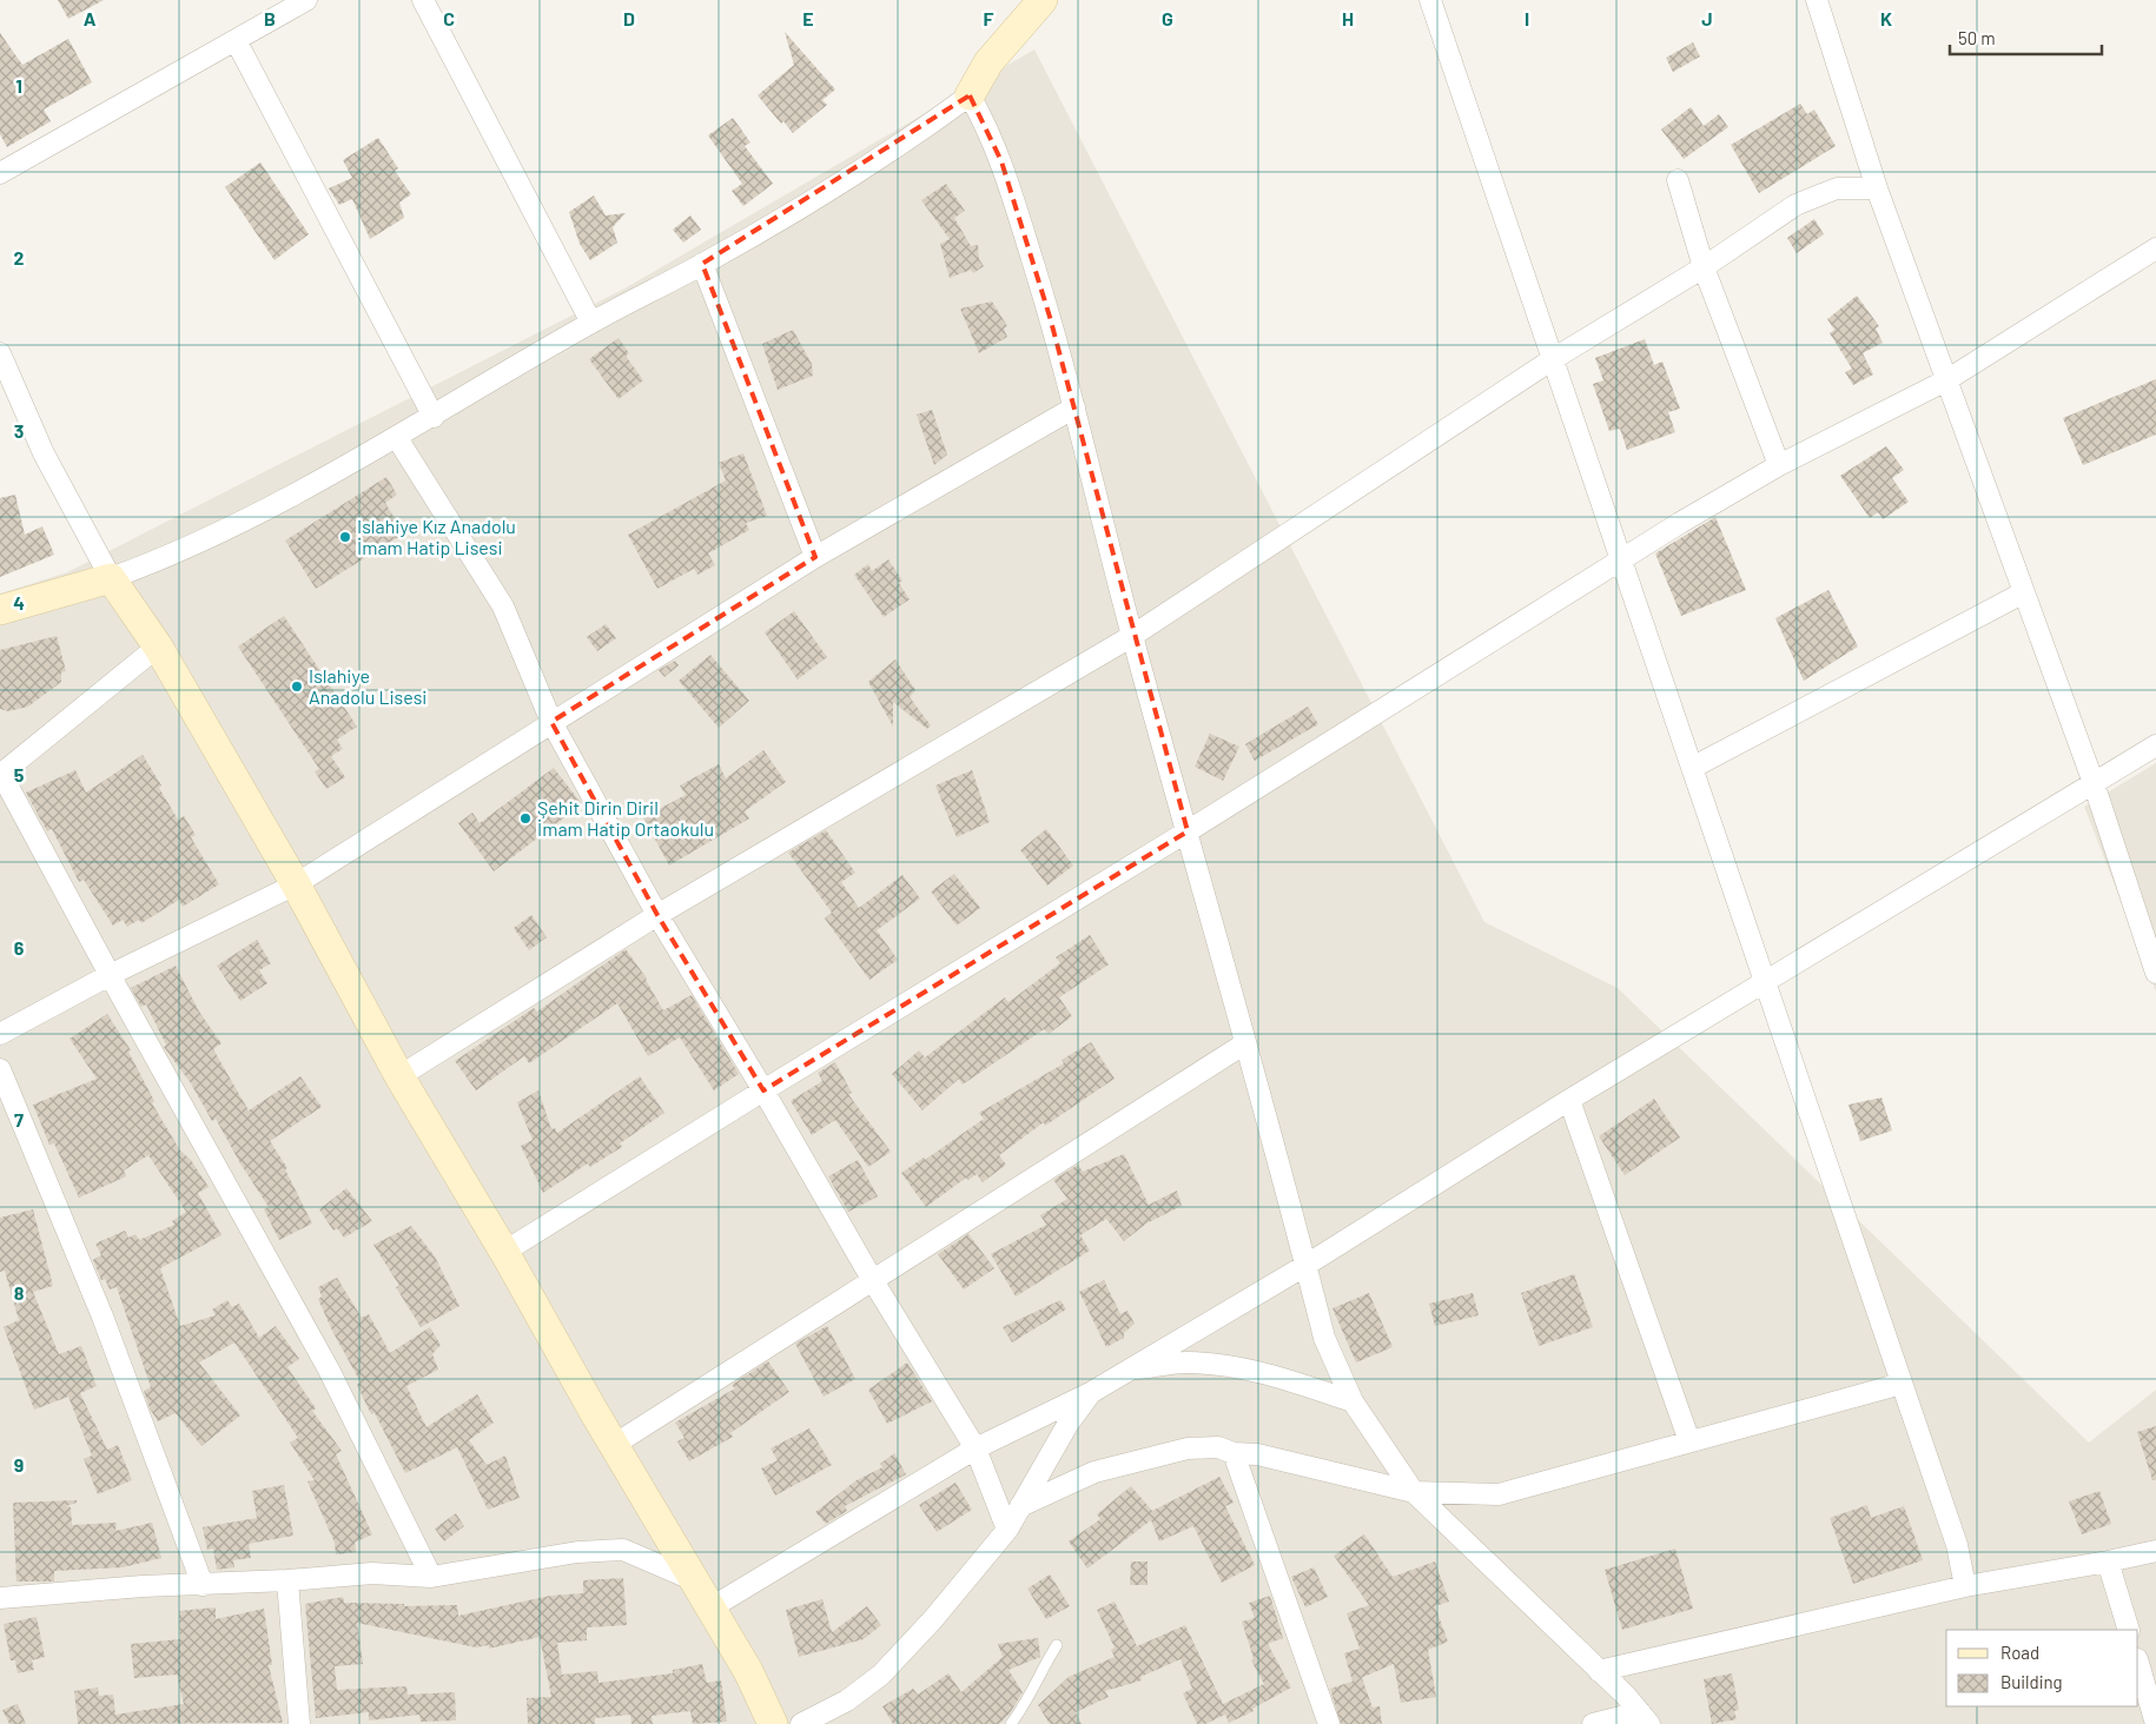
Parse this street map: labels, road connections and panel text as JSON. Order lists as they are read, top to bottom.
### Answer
{
  "places": ["Islahiye Kız Anadolu İmam Hatip Lisesi", "Islahiye Anadolu Lisesi", "Şehit Dirin Diril İmam Hatip Ortaokulu"],
  "legend": ["Road", "Building"],
  "scale_bar": "50 m",
  "grid": {
    "columns": [
      "A",
      "B",
      "C",
      "D",
      "E",
      "F",
      "G",
      "H",
      "I",
      "J",
      "K"
    ],
    "rows": [
      "1",
      "2",
      "3",
      "4",
      "5",
      "6",
      "7",
      "8",
      "9"
    ]
  }
}
